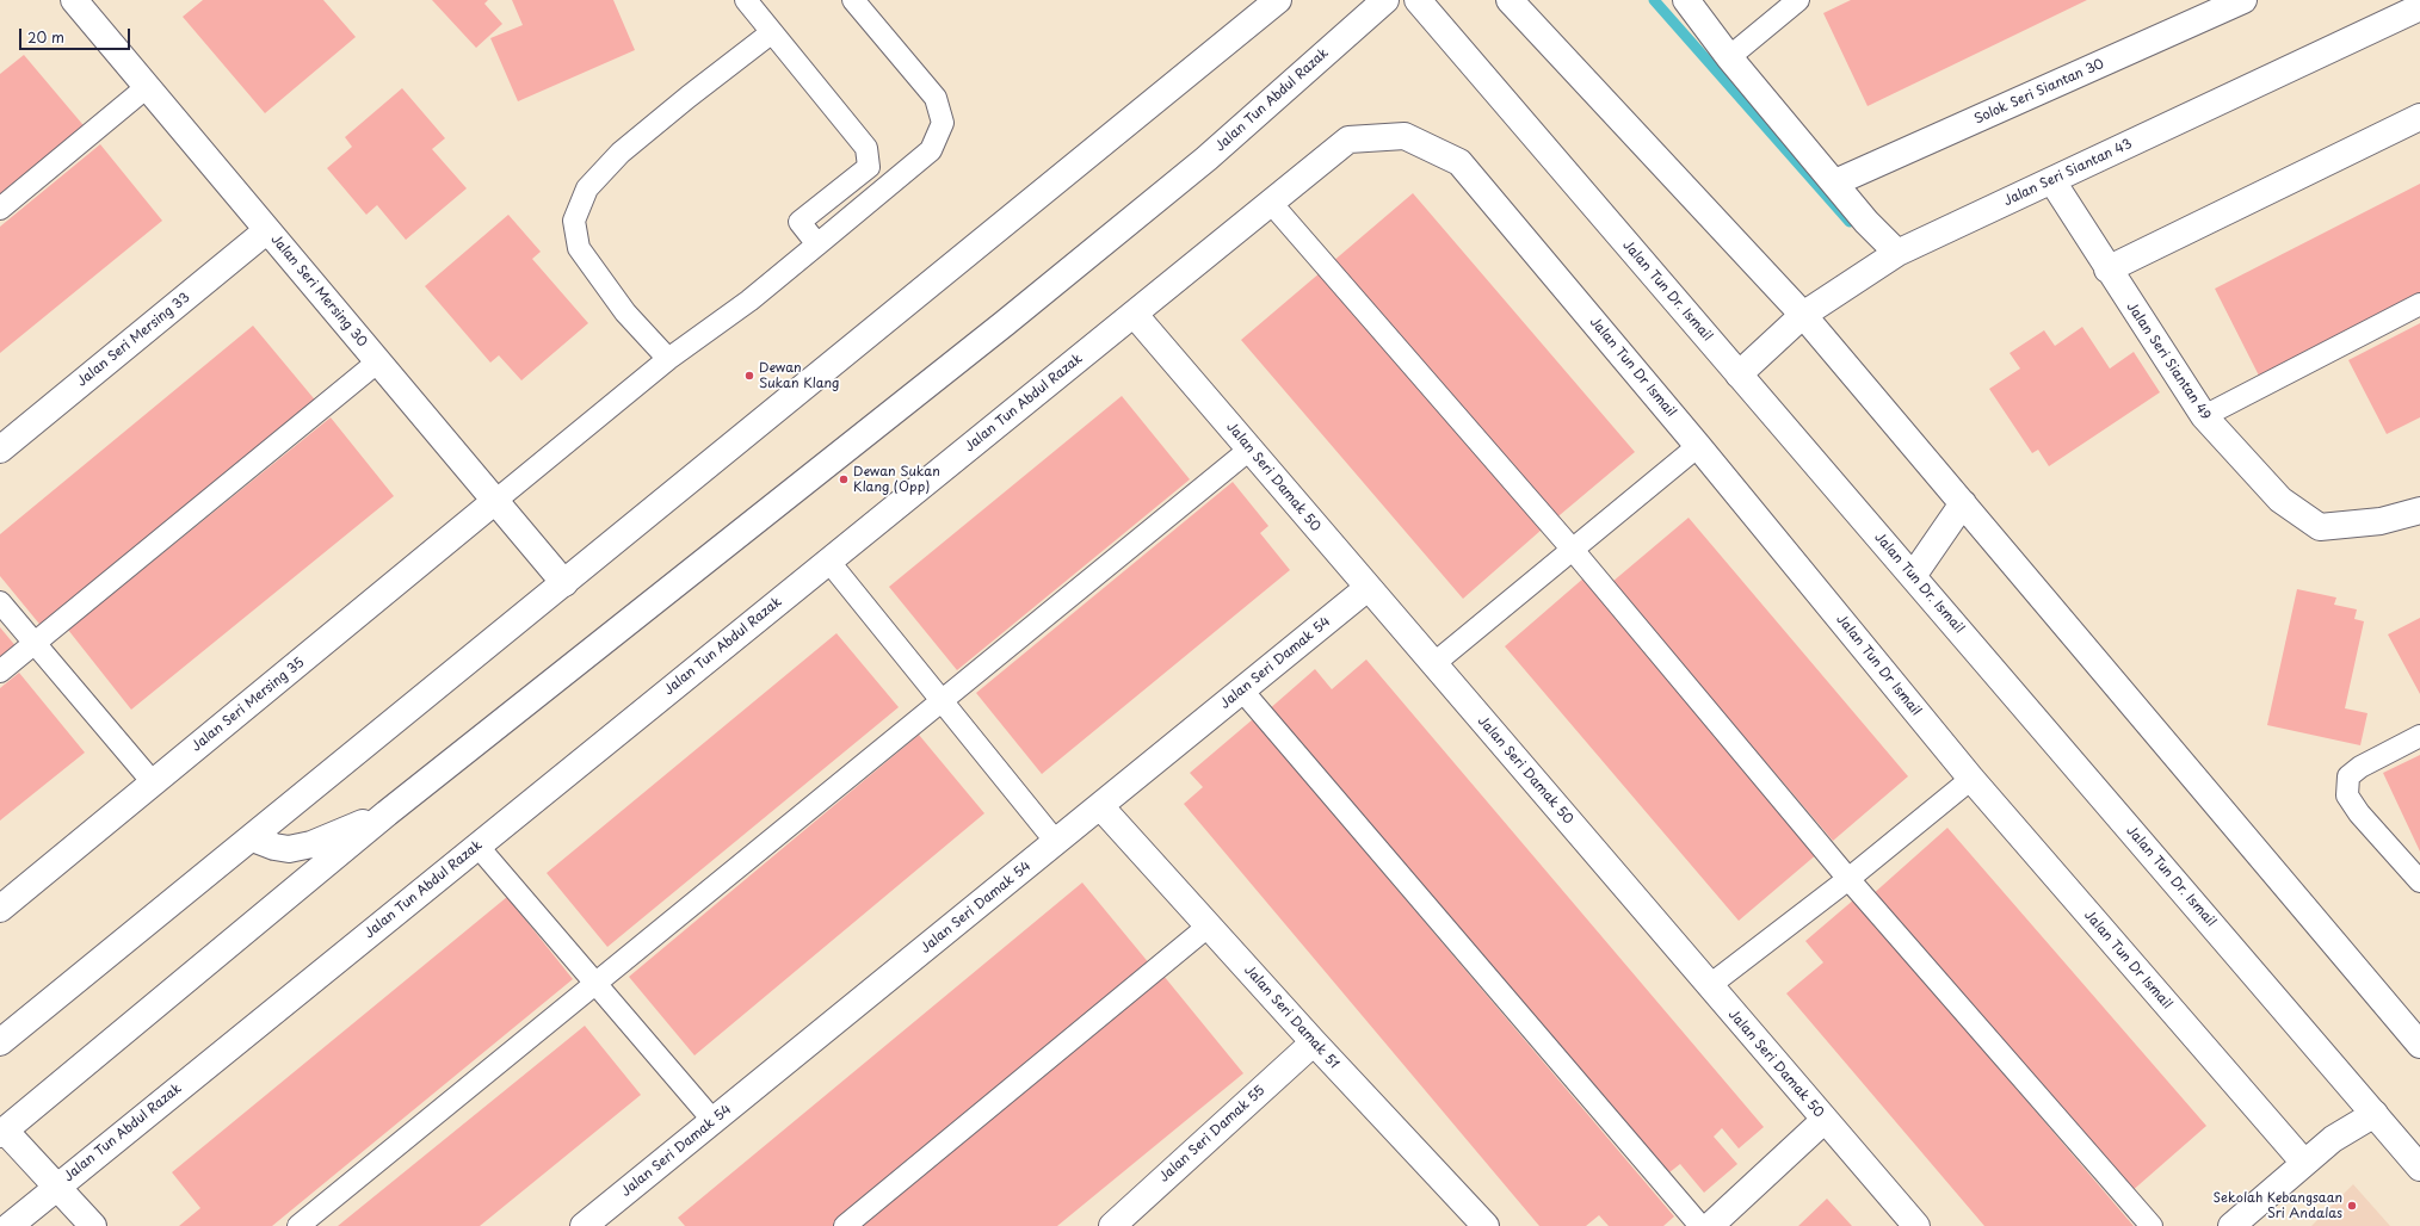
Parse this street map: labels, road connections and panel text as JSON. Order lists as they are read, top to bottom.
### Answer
{
  "streets": {
    "street": [
      "Solok Seri Siantan 30",
      "Jalan Tun Abdul Razak",
      "Jalan Seri Siantan 43",
      "Jalan Seri Mersing 30",
      "Jalan Tun Dr. Ismail",
      "Jalan Seri Mersing 33",
      "Jalan Seri Siantan 49",
      "Jalan Tun Dr Ismail",
      "Jalan Seri Damak 50",
      "Jalan Seri Damak 54",
      "Jalan Seri Mersing 35",
      "Jalan Seri Damak 51",
      "Jalan Seri Damak 55"
    ]
  },
  "crossings": [
    ["Jalan Tun Abdul Razak", "Jalan Tun Dr Ismail"],
    ["Jalan Tun Abdul Razak", "Jalan Seri Damak 50"],
    ["Jalan Seri Siantan 43", "Jalan Tun Dr. Ismail"],
    ["Jalan Seri Siantan 43", "Jalan Seri Siantan 49"],
    ["Jalan Seri Mersing 30", "Jalan Seri Mersing 33"],
    ["Jalan Seri Mersing 30", "Jalan Seri Mersing 35"],
    ["Jalan Seri Damak 50", "Jalan Seri Damak 54"],
    ["Jalan Seri Damak 54", "Jalan Seri Damak 51"],
    ["Jalan Seri Damak 51", "Jalan Seri Damak 55"]
  ],
  "places": ["Dewan Sukan Klang", "Dewan Sukan Klang (Opp)", "Sekolah Kebangsaan Sri Andalas"],
  "scale_bar": "20 m"
}
